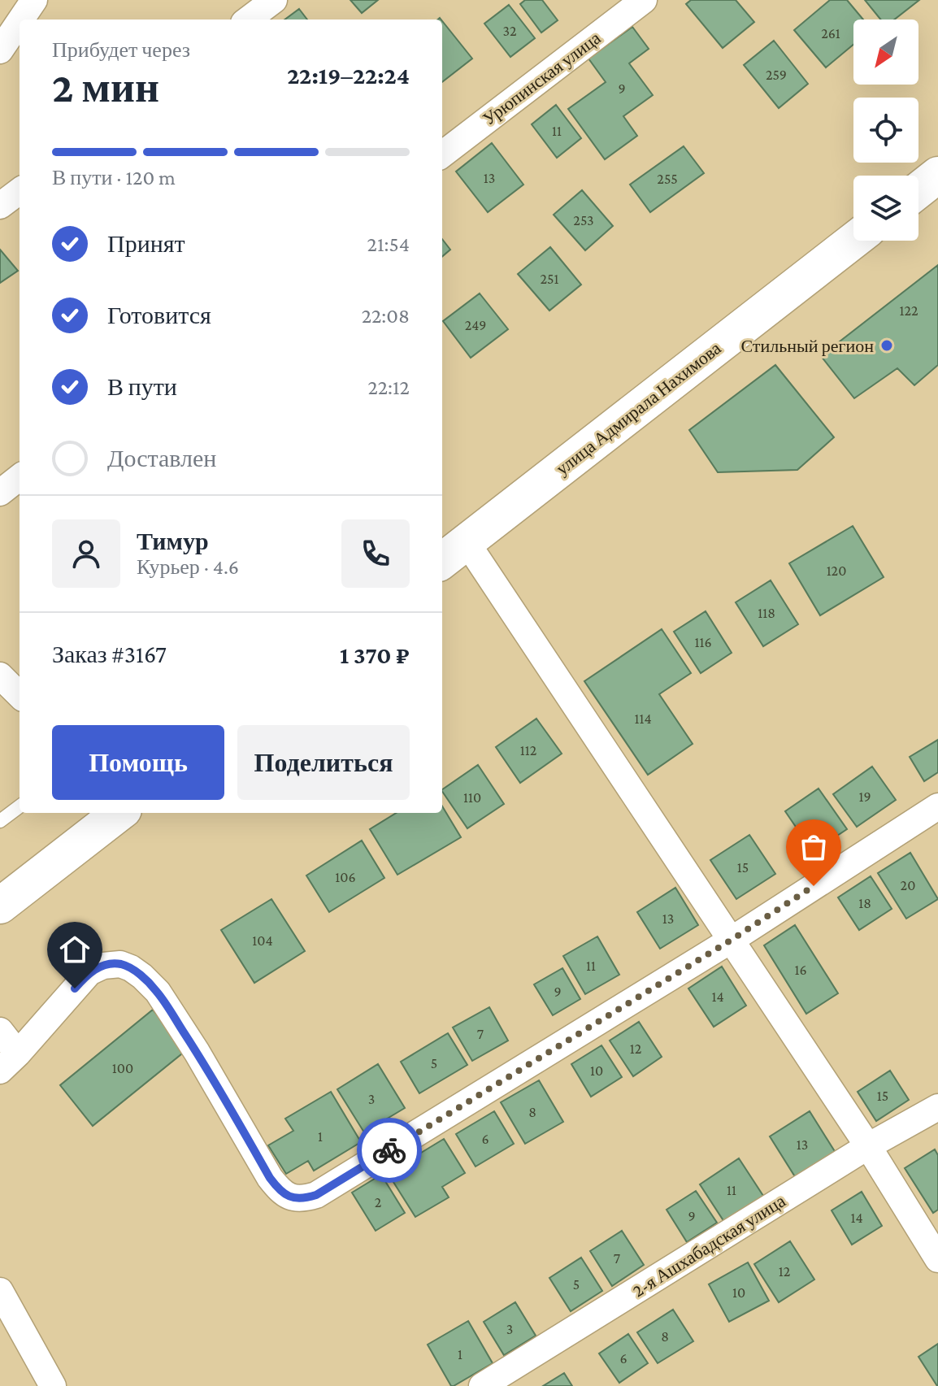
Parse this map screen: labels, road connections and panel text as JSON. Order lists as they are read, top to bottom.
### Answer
{
  "streets": {
    "main road": ["улица Адмирала Нахимова"],
    "street": ["Урюпинская улица", "2-я Ашхабадская улица"]
  },
  "places": ["Стильный регион"],
  "house_numbers": [
    "32",
    "261",
    "259",
    "9",
    "11",
    "13",
    "255",
    "253",
    "251",
    "122",
    "249",
    "120",
    "118",
    "116",
    "114",
    "112",
    "19",
    "110",
    "15",
    "106",
    "20",
    "18",
    "13",
    "104",
    "11",
    "16",
    "9",
    "14",
    "7",
    "12",
    "5",
    "100",
    "10",
    "15",
    "3",
    "8",
    "1",
    "6",
    "13",
    "11",
    "2",
    "9",
    "14",
    "7",
    "12",
    "5",
    "10",
    "3",
    "8",
    "1",
    "6"
  ],
  "north": "bottom left",
  "page": {
    "heading": ["2 мин", "Прибудет через", "22:19–22:24"],
    "panel": [
      "Тимур",
      "Курьер · 4.6",
      "Заказ #3167",
      "1 370 ₽"
    ],
    "bar": "В пути · 120 m",
    "list": [
      ["Принят", "21:54"],
      ["Готовится", "22:08"],
      ["В пути", "22:12"],
      "Доставлен"
    ],
    "buttons": ["Помощь", "Поделиться"]
  }
}
